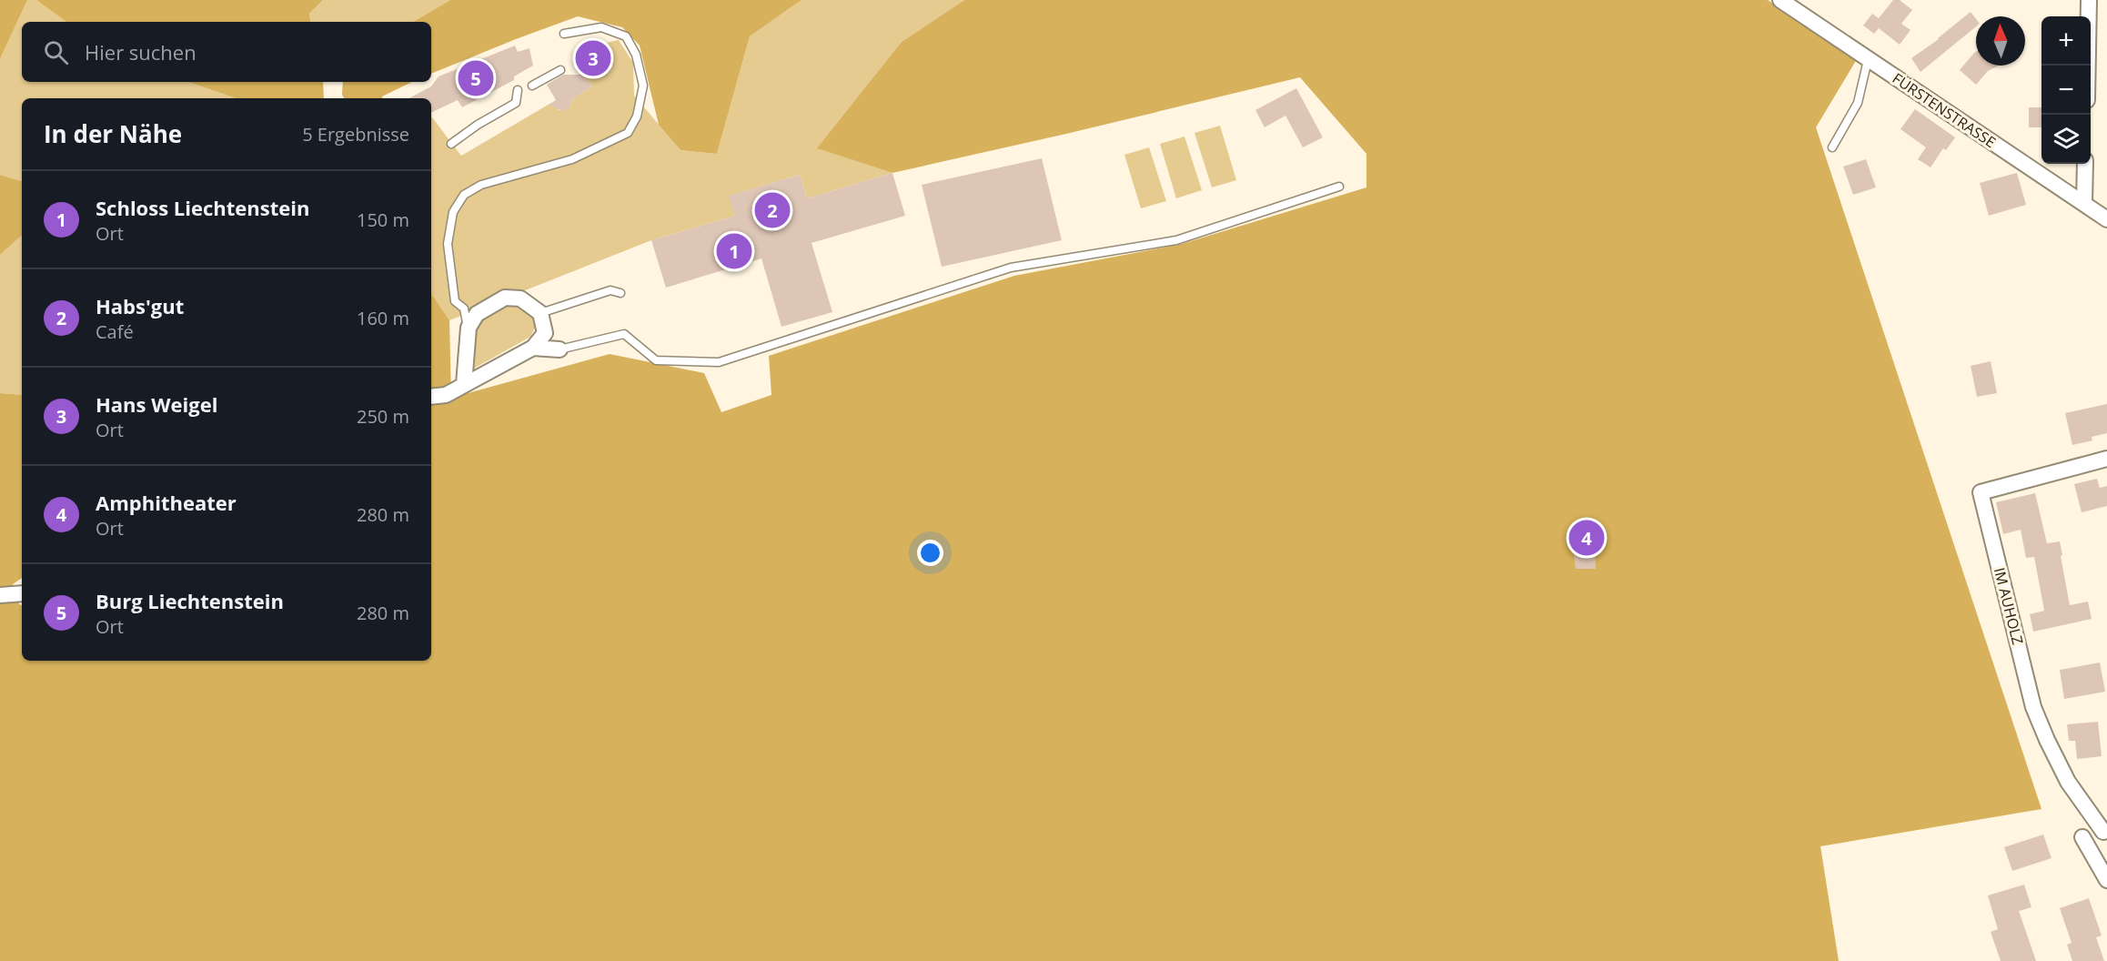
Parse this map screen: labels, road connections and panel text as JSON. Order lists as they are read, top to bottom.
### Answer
{
  "streets": {
    "street": ["FÜRSTENSTRASSE", "IM AUHOLZ"]
  },
  "north": "top",
  "page": {
    "map_buttons": ["+", "−"],
    "search": "Hier suchen",
    "pins": [
      "3",
      "5",
      "2",
      "1",
      "4"
    ],
    "heading": ["In der Nähe", "5 Ergebnisse"],
    "list": [
      {
        "mark": "1",
        "name": "Schloss Liechtenstein",
        "note": "Ort",
        "value": "150 m"
      },
      {
        "mark": "2",
        "name": "Habs'gut",
        "note": "Café",
        "value": "160 m"
      },
      {
        "mark": "3",
        "name": "Hans Weigel",
        "note": "Ort",
        "value": "250 m"
      },
      {
        "mark": "4",
        "name": "Amphitheater",
        "note": "Ort",
        "value": "280 m"
      },
      {
        "mark": "5",
        "name": "Burg Liechtenstein",
        "note": "Ort",
        "value": "280 m"
      }
    ]
  }
}
